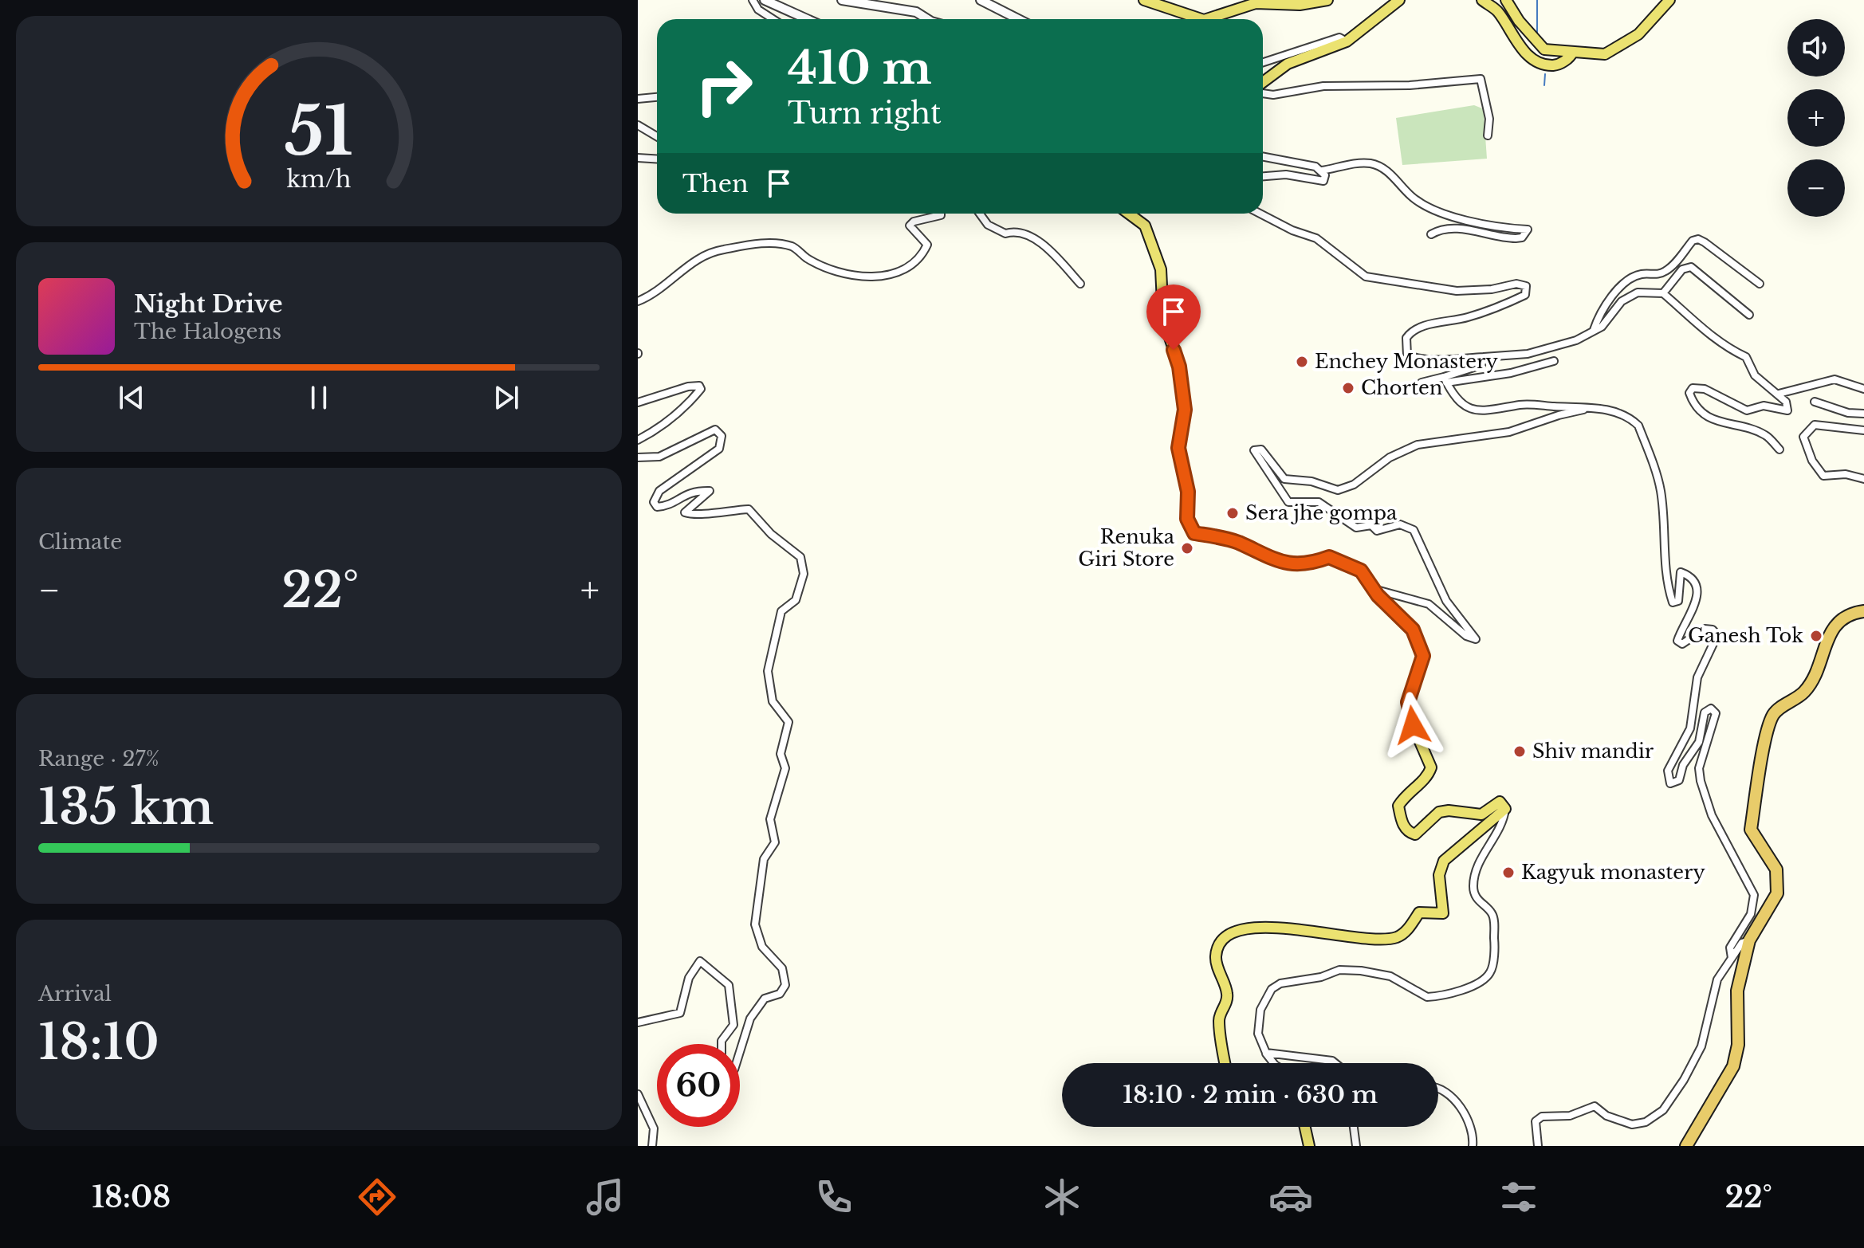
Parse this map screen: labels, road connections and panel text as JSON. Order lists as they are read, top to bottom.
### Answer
{
  "places": [
    "Enchey Monastery",
    "Chorten",
    "Sera jhe gompa",
    "Renuka Giri Store",
    "Ganesh Tok",
    "Shiv mandir",
    "Kagyuk monastery"
  ],
  "page": {
    "map_buttons": ["+", "−"],
    "turn": ["410 m", "Turn right"],
    "then": "Then",
    "song": ["Night Drive", "The Halogens"],
    "tile": [
      "Climate",
      ["Range · 27%", "135 km"],
      ["Arrival", "18:10"]
    ],
    "heat": ["−", "22°", "+"],
    "limit": "60",
    "trip": "18:10 · 2 min · 630 m",
    "tabs": ["18:08", "22°"],
    "gauge": ["51", "km/h"]
  }
}
